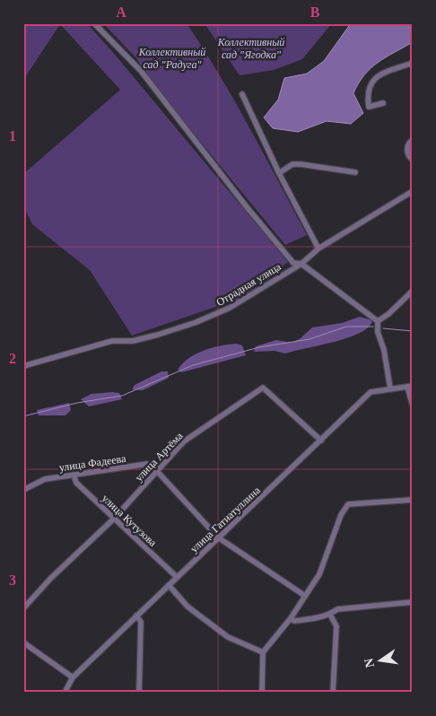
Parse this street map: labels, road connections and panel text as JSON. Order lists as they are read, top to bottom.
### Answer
{
  "streets": {
    "street": [
      "Отрадная улица",
      "улица Артёма",
      "улица Фадеева",
      "улица Гатиатуллина",
      "улица Кутузова"
    ]
  },
  "crossings": [
    ["улица Артёма", "улица Фадеева"],
    ["улица Артёма", "улица Гатиатуллина"],
    ["улица Артёма", "улица Кутузова"],
    ["улица Фадеева", "улица Кутузова"],
    ["улица Гатиатуллина", "улица Кутузова"]
  ],
  "parks": ["Коллективный сад \"Ягодка\"", "Коллективный сад \"Радуга\""],
  "north": "left",
  "grid": {
    "columns": ["A", "B"],
    "rows": ["1", "2", "3"]
  }
}
